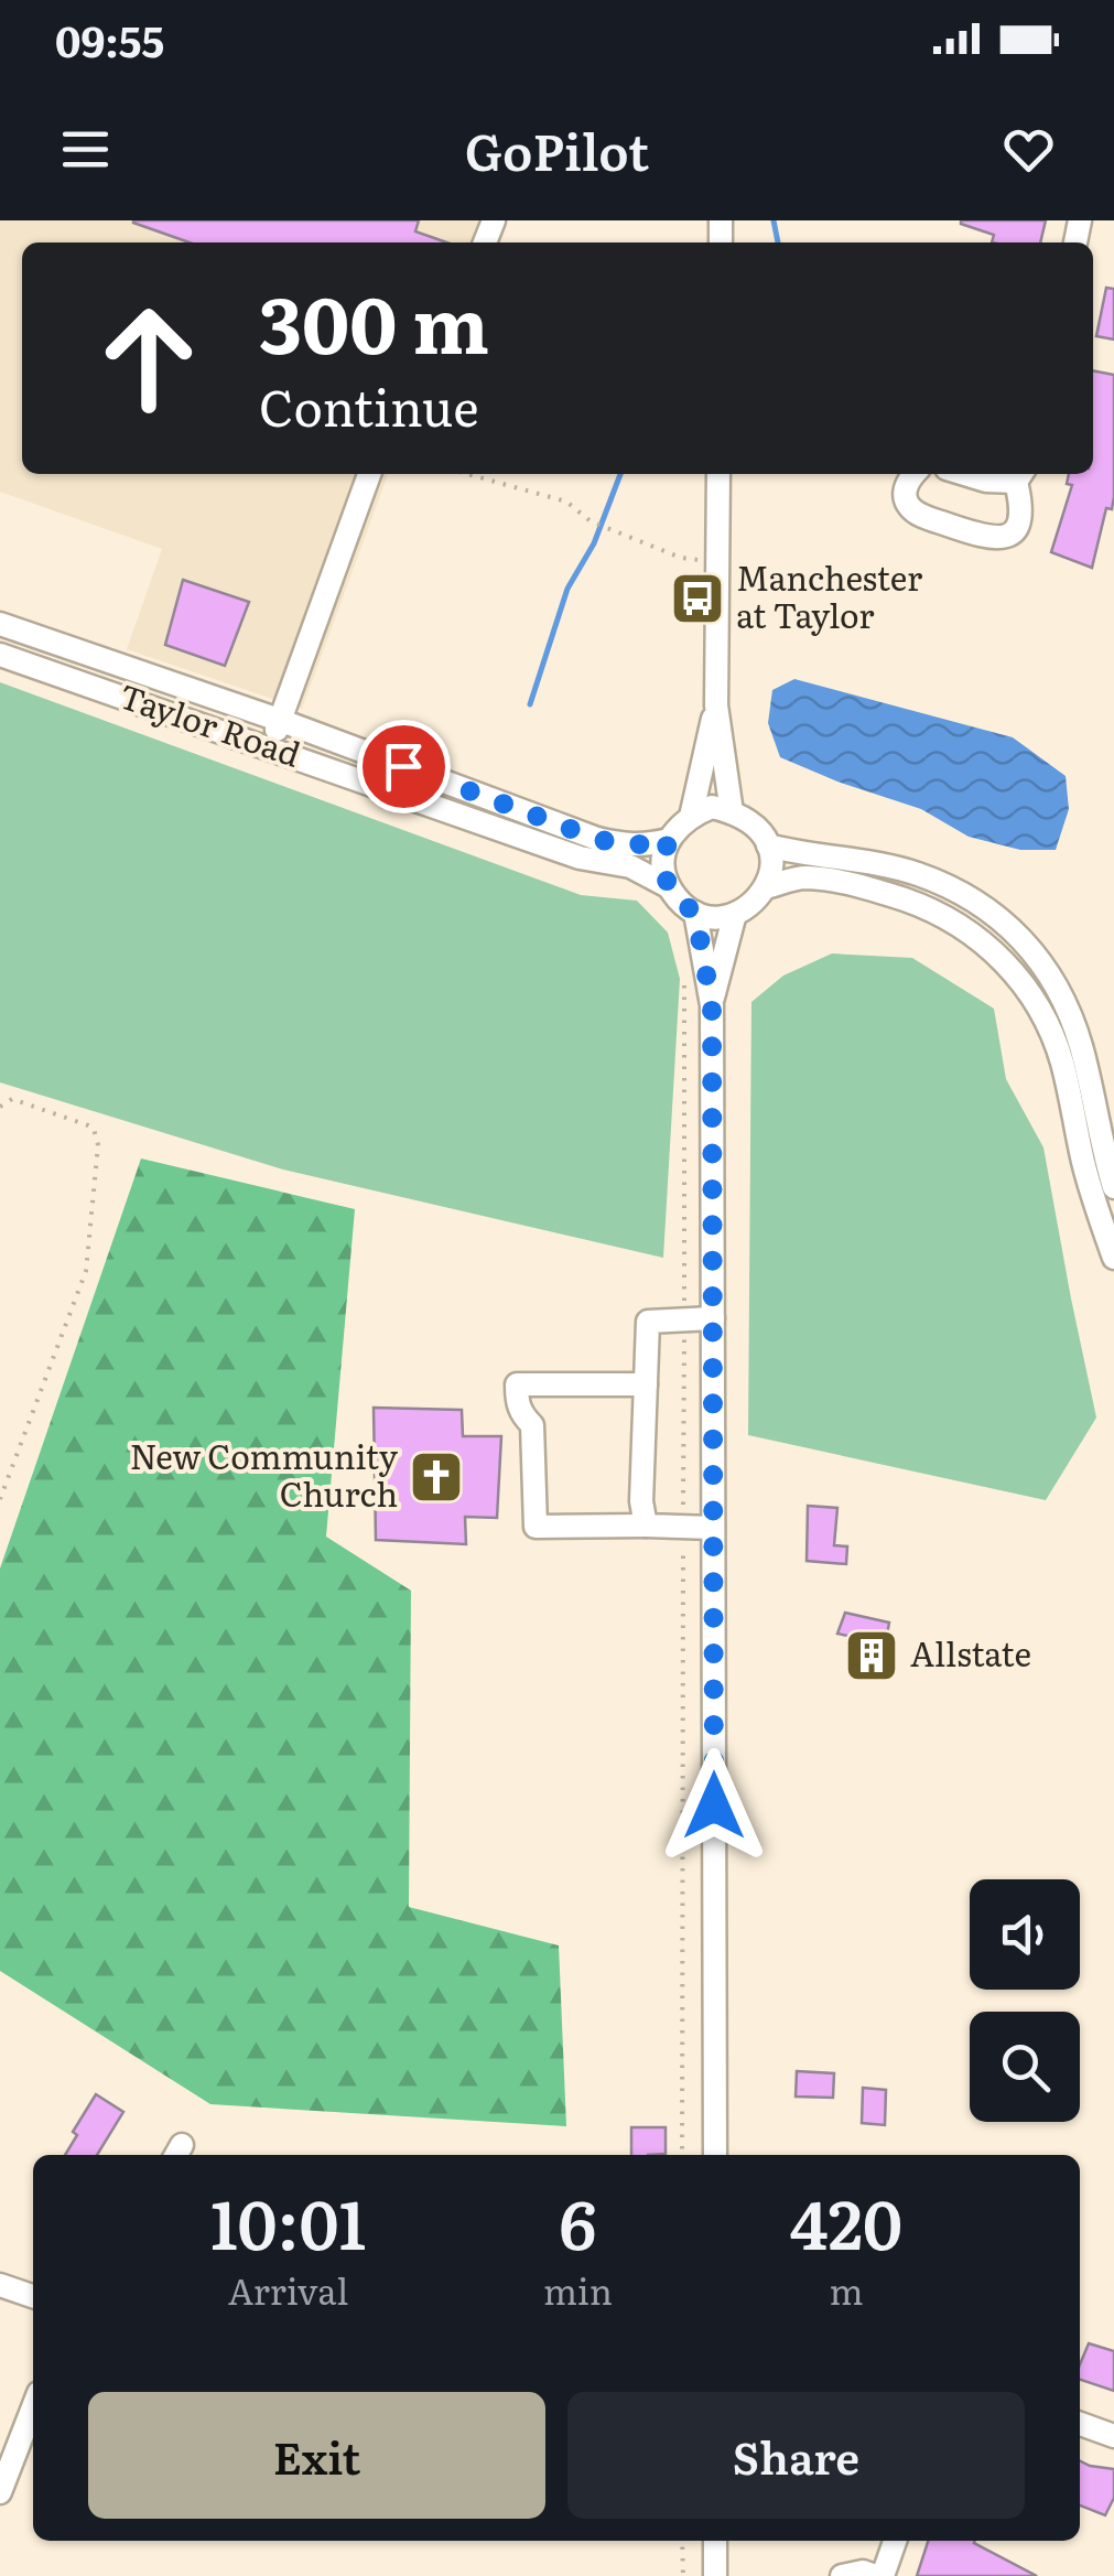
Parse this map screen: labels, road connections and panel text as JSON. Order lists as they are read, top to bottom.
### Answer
{
  "streets": {
    "street": ["Taylor Road"]
  },
  "places": {
    "bus stop": ["Manchester at Taylor"],
    "church": ["New Community Church"],
    "building": ["Allstate"]
  },
  "page": {
    "status": "09:55",
    "header": "GoPilot",
    "turn": ["300 m", "Continue"],
    "eta": [
      "10:01",
      "Arrival",
      "6",
      "min",
      "420",
      "m"
    ],
    "buttons": ["Exit", "Share"]
  }
}
